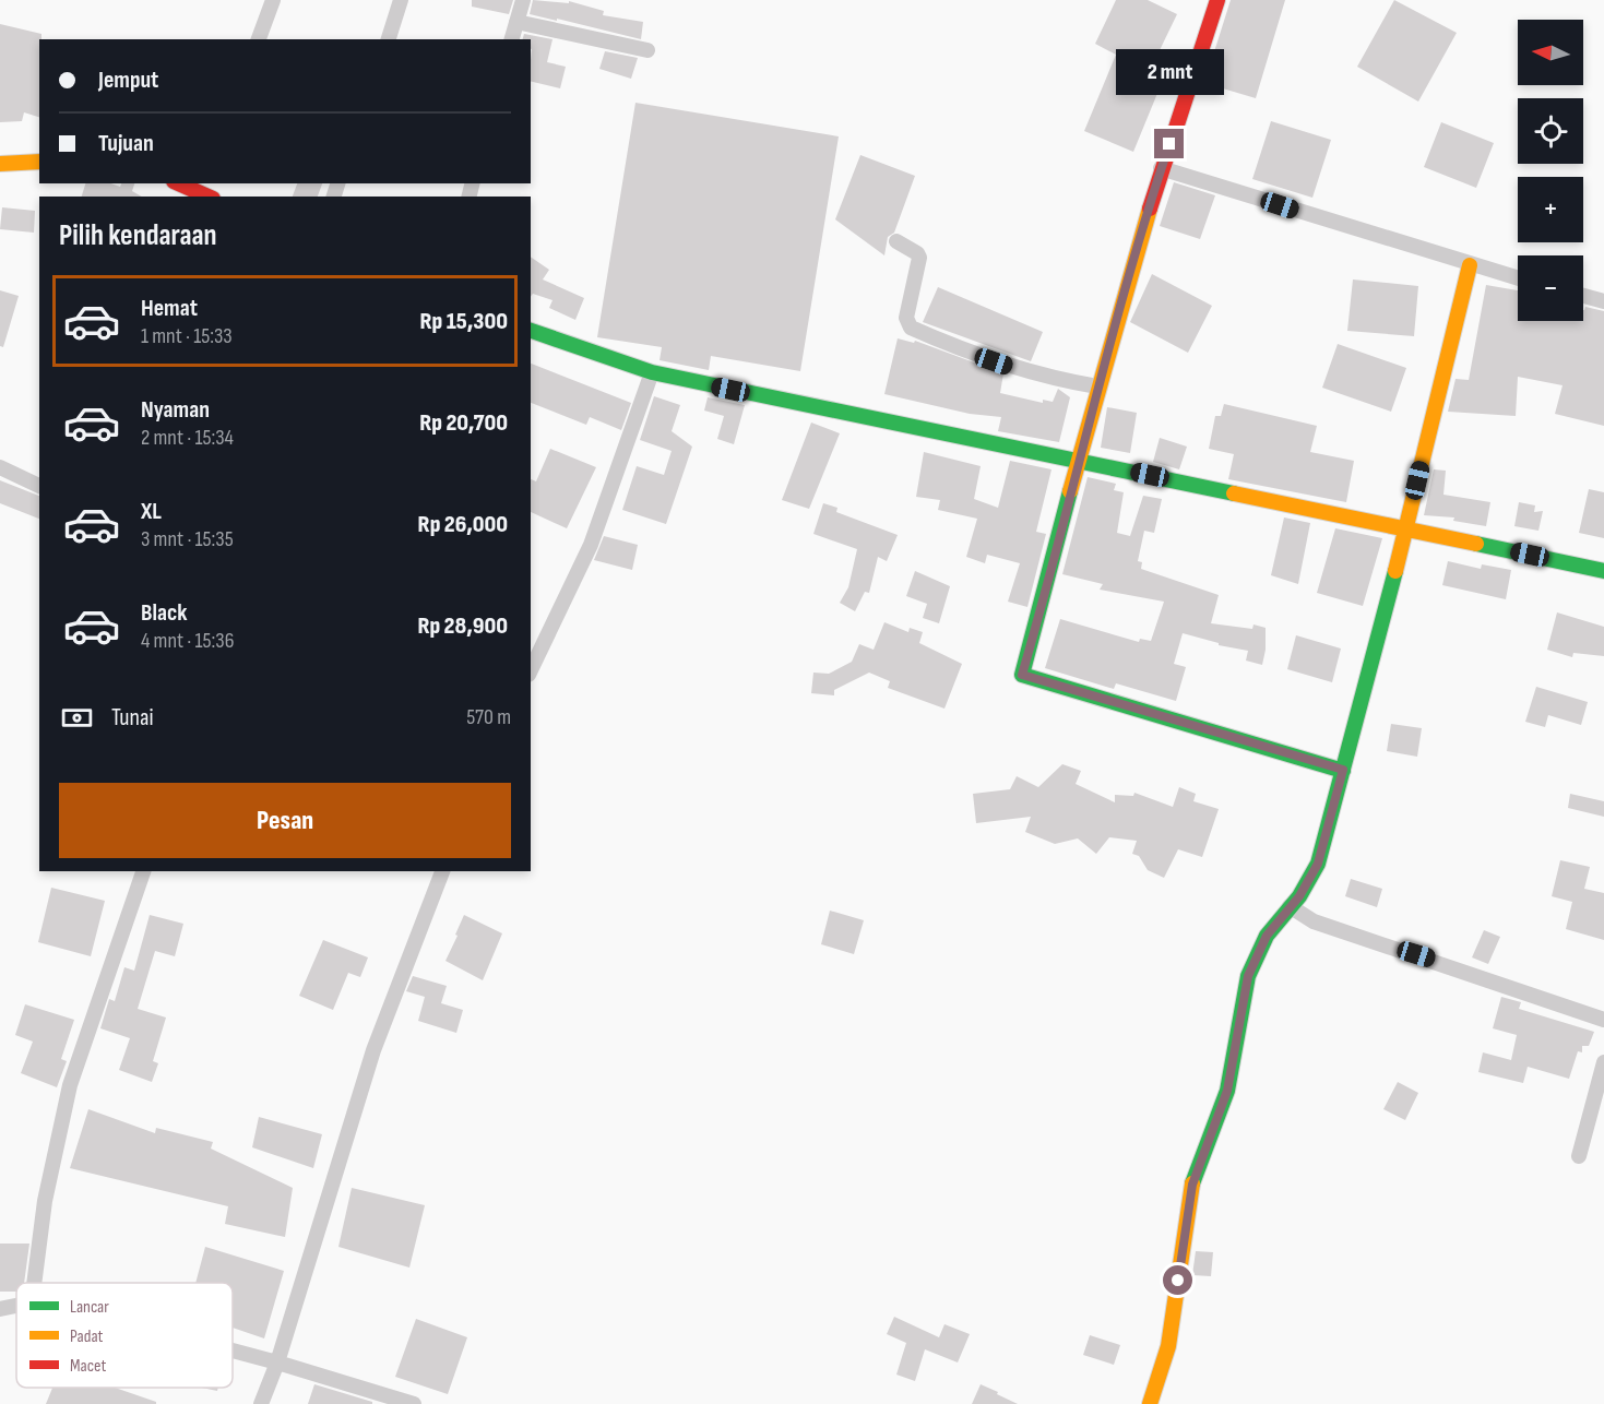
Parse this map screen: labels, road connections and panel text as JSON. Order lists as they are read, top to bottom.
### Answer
{
  "legend": ["Lancar", "Padat", "Macet"],
  "north": "left",
  "page": {
    "map_buttons": ["+", "−"],
    "banner": ["Jemput", "Tujuan"],
    "bubble": "2 mnt",
    "heading": "Pilih kendaraan",
    "list": [
      {
        "name": "Hemat",
        "note": "1 mnt · 15:33",
        "value": "Rp 15,300"
      },
      {
        "name": "Nyaman",
        "note": "2 mnt · 15:34",
        "value": "Rp 20,700"
      },
      {
        "name": "XL",
        "note": "3 mnt · 15:35",
        "value": "Rp 26,000"
      },
      {
        "name": "Black",
        "note": "4 mnt · 15:36",
        "value": "Rp 28,900"
      }
    ],
    "pay": ["Tunai", "570 m"],
    "buttons": "Pesan"
  }
}
